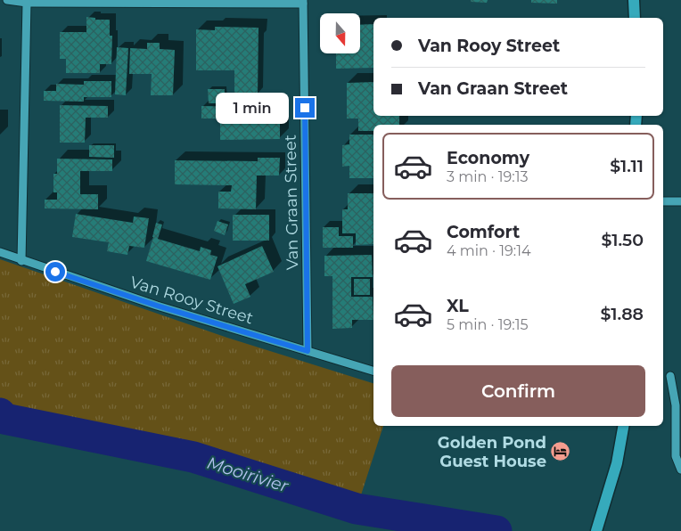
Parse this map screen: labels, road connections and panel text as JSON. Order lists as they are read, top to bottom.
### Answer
{
  "streets": {
    "street": ["Van Graan Street", "Van Rooy Street"]
  },
  "crossings": [
    ["Van Graan Street", "Van Rooy Street"]
  ],
  "water": ["Mooirivier"],
  "places": {
    "hotel": ["Golden Pond Guest House"]
  },
  "north": "bottom",
  "page": {
    "banner": ["Van Rooy Street", "Van Graan Street"],
    "bubble": "1 min",
    "list": [
      {
        "name": "Economy",
        "note": "3 min · 19:13",
        "value": "$1.11"
      },
      {
        "name": "Comfort",
        "note": "4 min · 19:14",
        "value": "$1.50"
      },
      {
        "name": "XL",
        "note": "5 min · 19:15",
        "value": "$1.88"
      }
    ],
    "buttons": "Confirm"
  }
}
